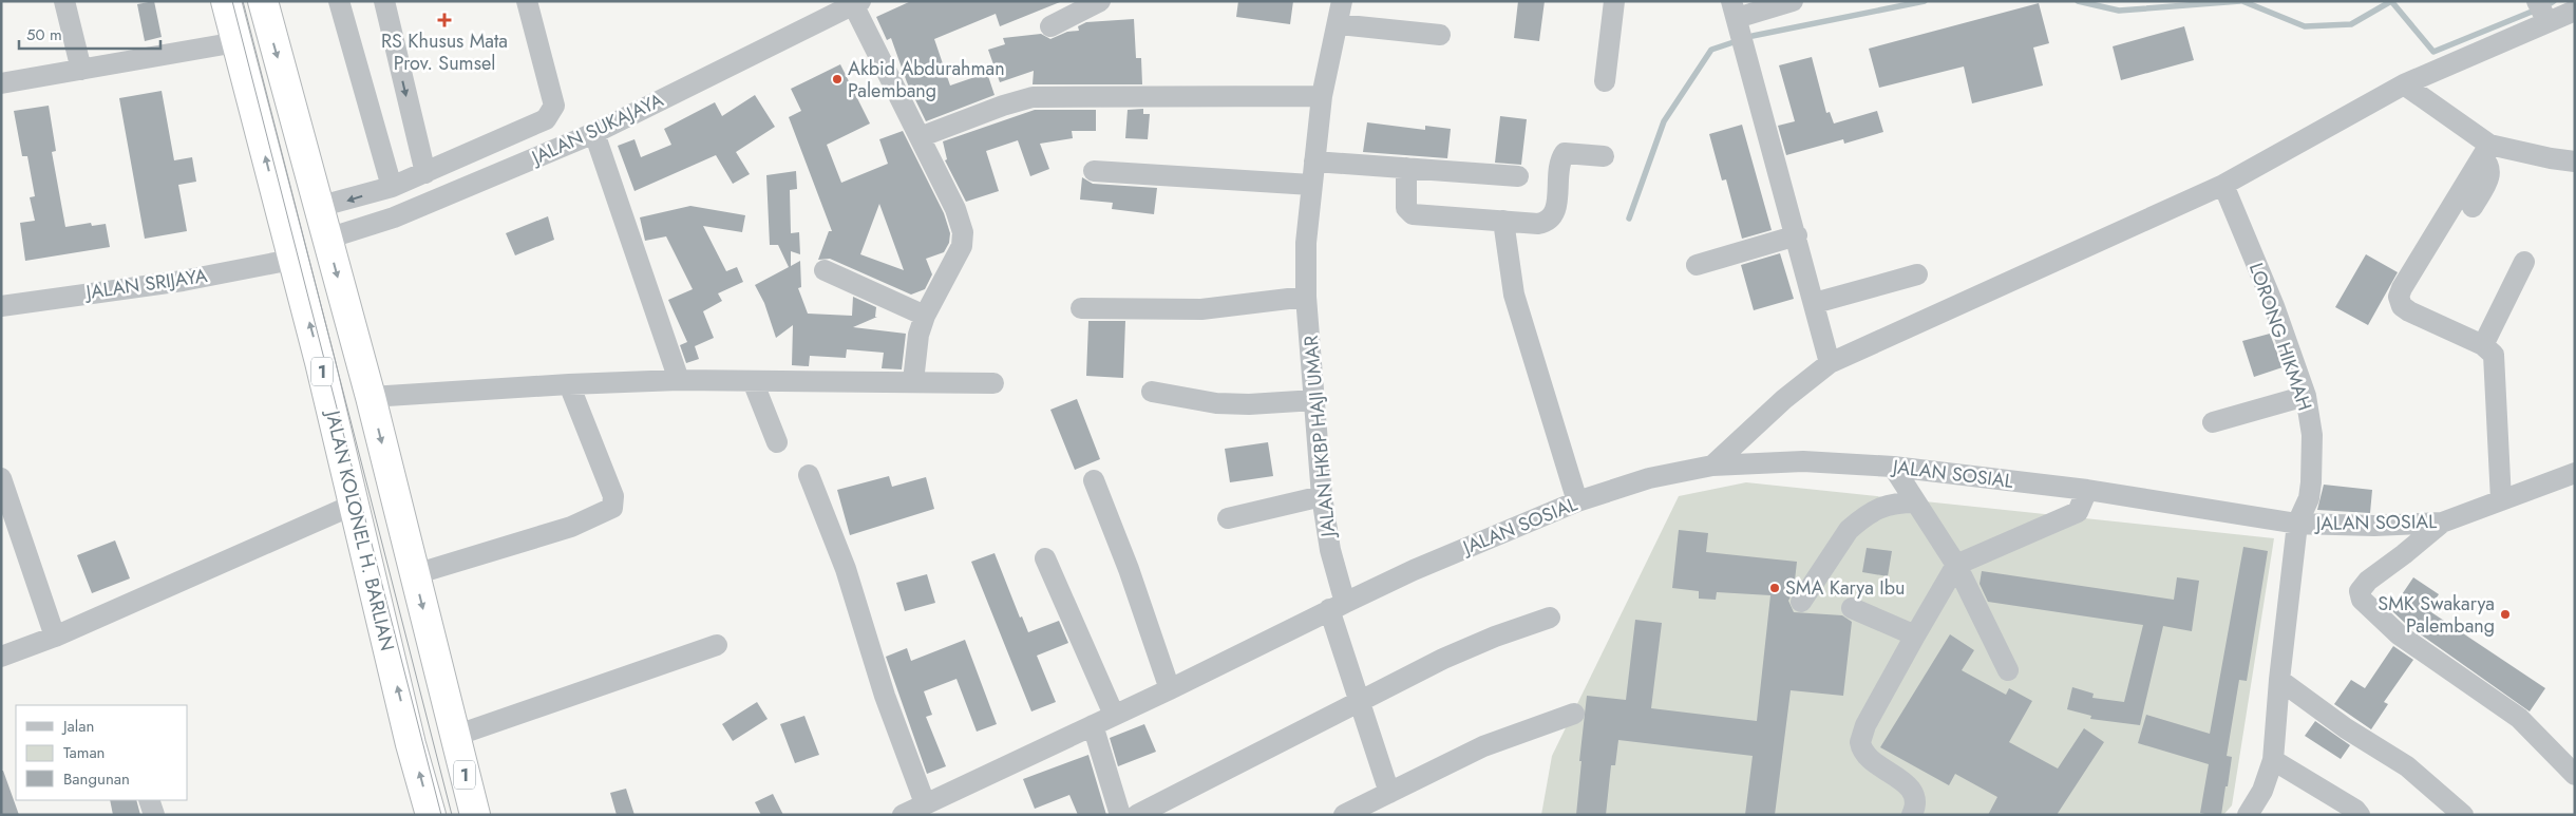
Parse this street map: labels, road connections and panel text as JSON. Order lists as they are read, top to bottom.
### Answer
{
  "streets": {
    "highway": ["1", "JALAN KOLONEL H. BARLIAN"],
    "street": [
      "JALAN SUKAJAYA",
      "JALAN SRIJAYA",
      "LORONG HIKMAH",
      "JALAN HKBP HAJI UMAR",
      "JALAN SOSIAL"
    ]
  },
  "crossings": [
    ["JALAN SUKAJAYA", "1"],
    ["JALAN SRIJAYA", "JALAN KOLONEL H. BARLIAN"],
    ["LORONG HIKMAH", "JALAN SOSIAL"],
    ["JALAN HKBP HAJI UMAR", "JALAN SOSIAL"]
  ],
  "places": {
    "health": ["RS Khusus Mata Prov. Sumsel"],
    "other": ["Akbid Abdurahman Palembang", "SMA Karya Ibu", "SMK Swakarya Palembang"]
  },
  "legend": ["Jalan", "Taman", "Bangunan"],
  "scale_bar": "50 m"
}
